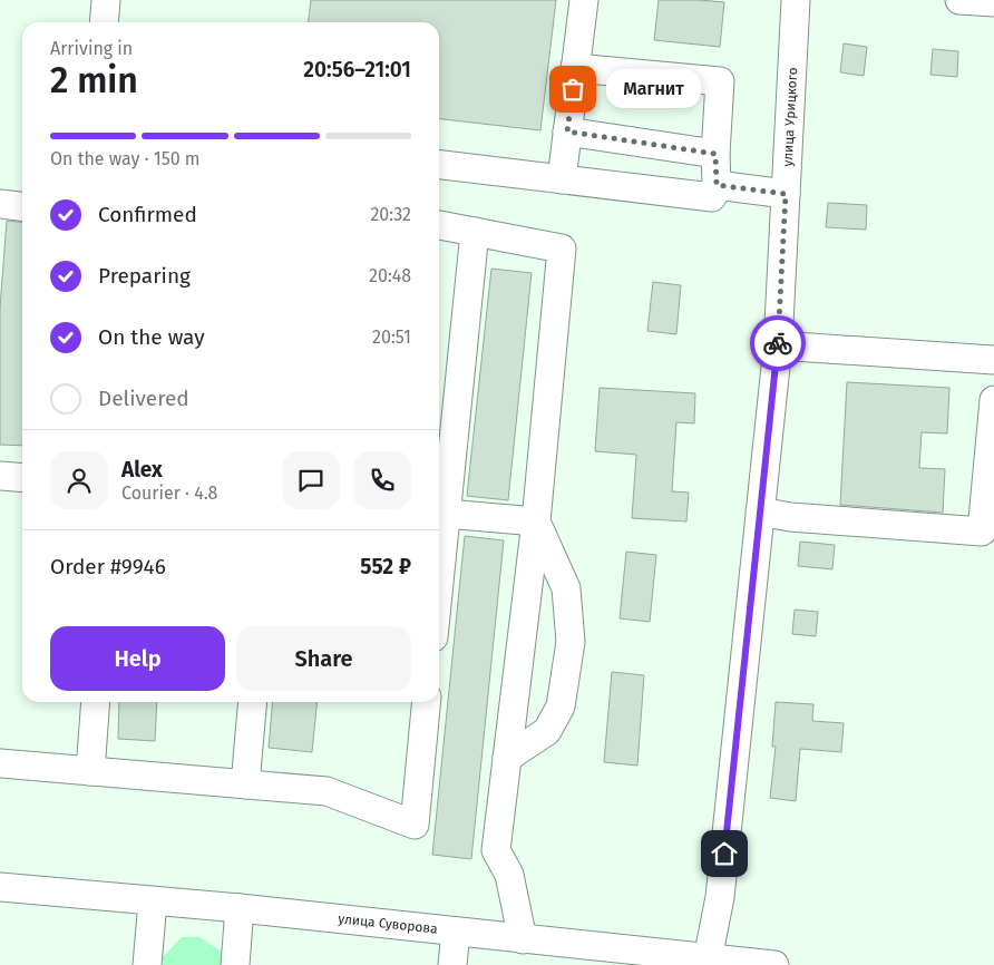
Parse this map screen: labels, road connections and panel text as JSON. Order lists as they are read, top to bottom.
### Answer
{
  "streets": {
    "street": ["улица Урицкого", "улица Суворова"]
  },
  "crossings": [
    ["улица Урицкого", "улица Суворова"]
  ],
  "places": ["Магнит"],
  "page": {
    "heading": ["2 min", "Arriving in", "20:56–21:01"],
    "panel": [
      "Alex",
      "Courier · 4.8",
      "Order #9946",
      "552 ₽"
    ],
    "bubble": "Магнит",
    "bar": "On the way · 150 m",
    "list": [
      ["Confirmed", "20:32"],
      ["Preparing", "20:48"],
      ["On the way", "20:51"],
      "Delivered"
    ],
    "buttons": ["Help", "Share"]
  }
}
